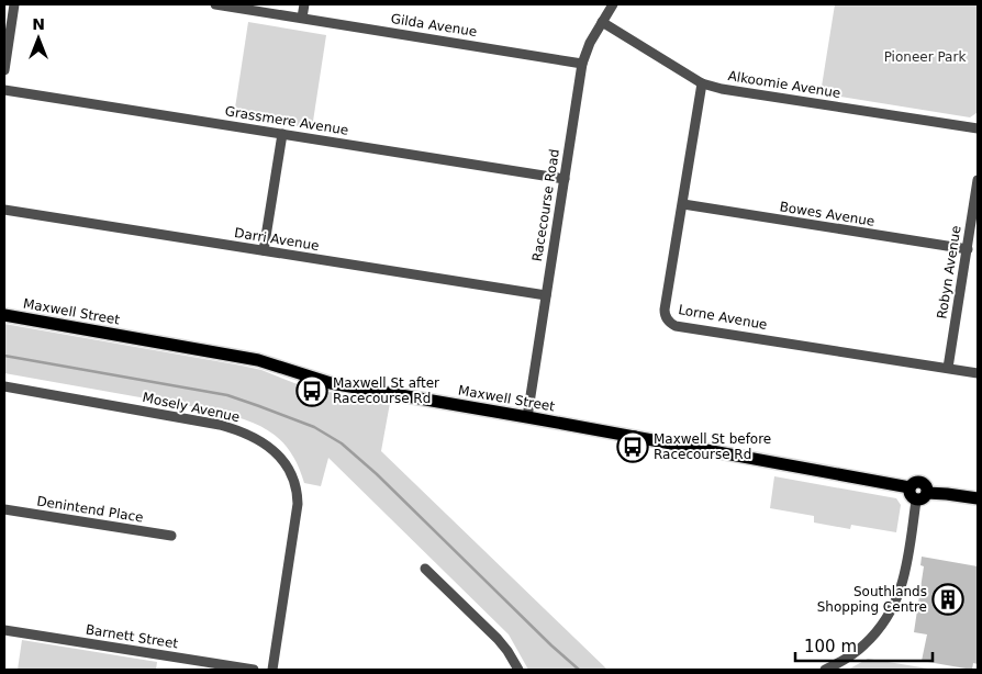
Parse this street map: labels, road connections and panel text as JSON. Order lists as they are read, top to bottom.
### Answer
{
  "streets": {
    "main road": ["Maxwell Street"],
    "street": [
      "Gilda Avenue",
      "Alkoomie Avenue",
      "Grassmere Avenue",
      "Racecourse Road",
      "Bowes Avenue",
      "Darri Avenue",
      "Robyn Avenue",
      "Lorne Avenue",
      "Mosely Avenue",
      "Denintend Place",
      "Barnett Street"
    ]
  },
  "crossings": [
    ["Gilda Avenue", "Racecourse Road"],
    ["Alkoomie Avenue", "Racecourse Road"],
    ["Alkoomie Avenue", "Lorne Avenue"],
    ["Grassmere Avenue", "Racecourse Road"],
    ["Racecourse Road", "Darri Avenue"],
    ["Racecourse Road", "Maxwell Street"],
    ["Bowes Avenue", "Robyn Avenue"],
    ["Bowes Avenue", "Lorne Avenue"],
    ["Robyn Avenue", "Lorne Avenue"]
  ],
  "parks": ["Pioneer Park"],
  "places": {
    "bus stop": ["Maxwell St after Racecourse Rd", "Maxwell St before Racecourse Rd"],
    "building": ["Southlands Shopping Centre"]
  },
  "scale_bar": "100 m",
  "north": "top"
}
